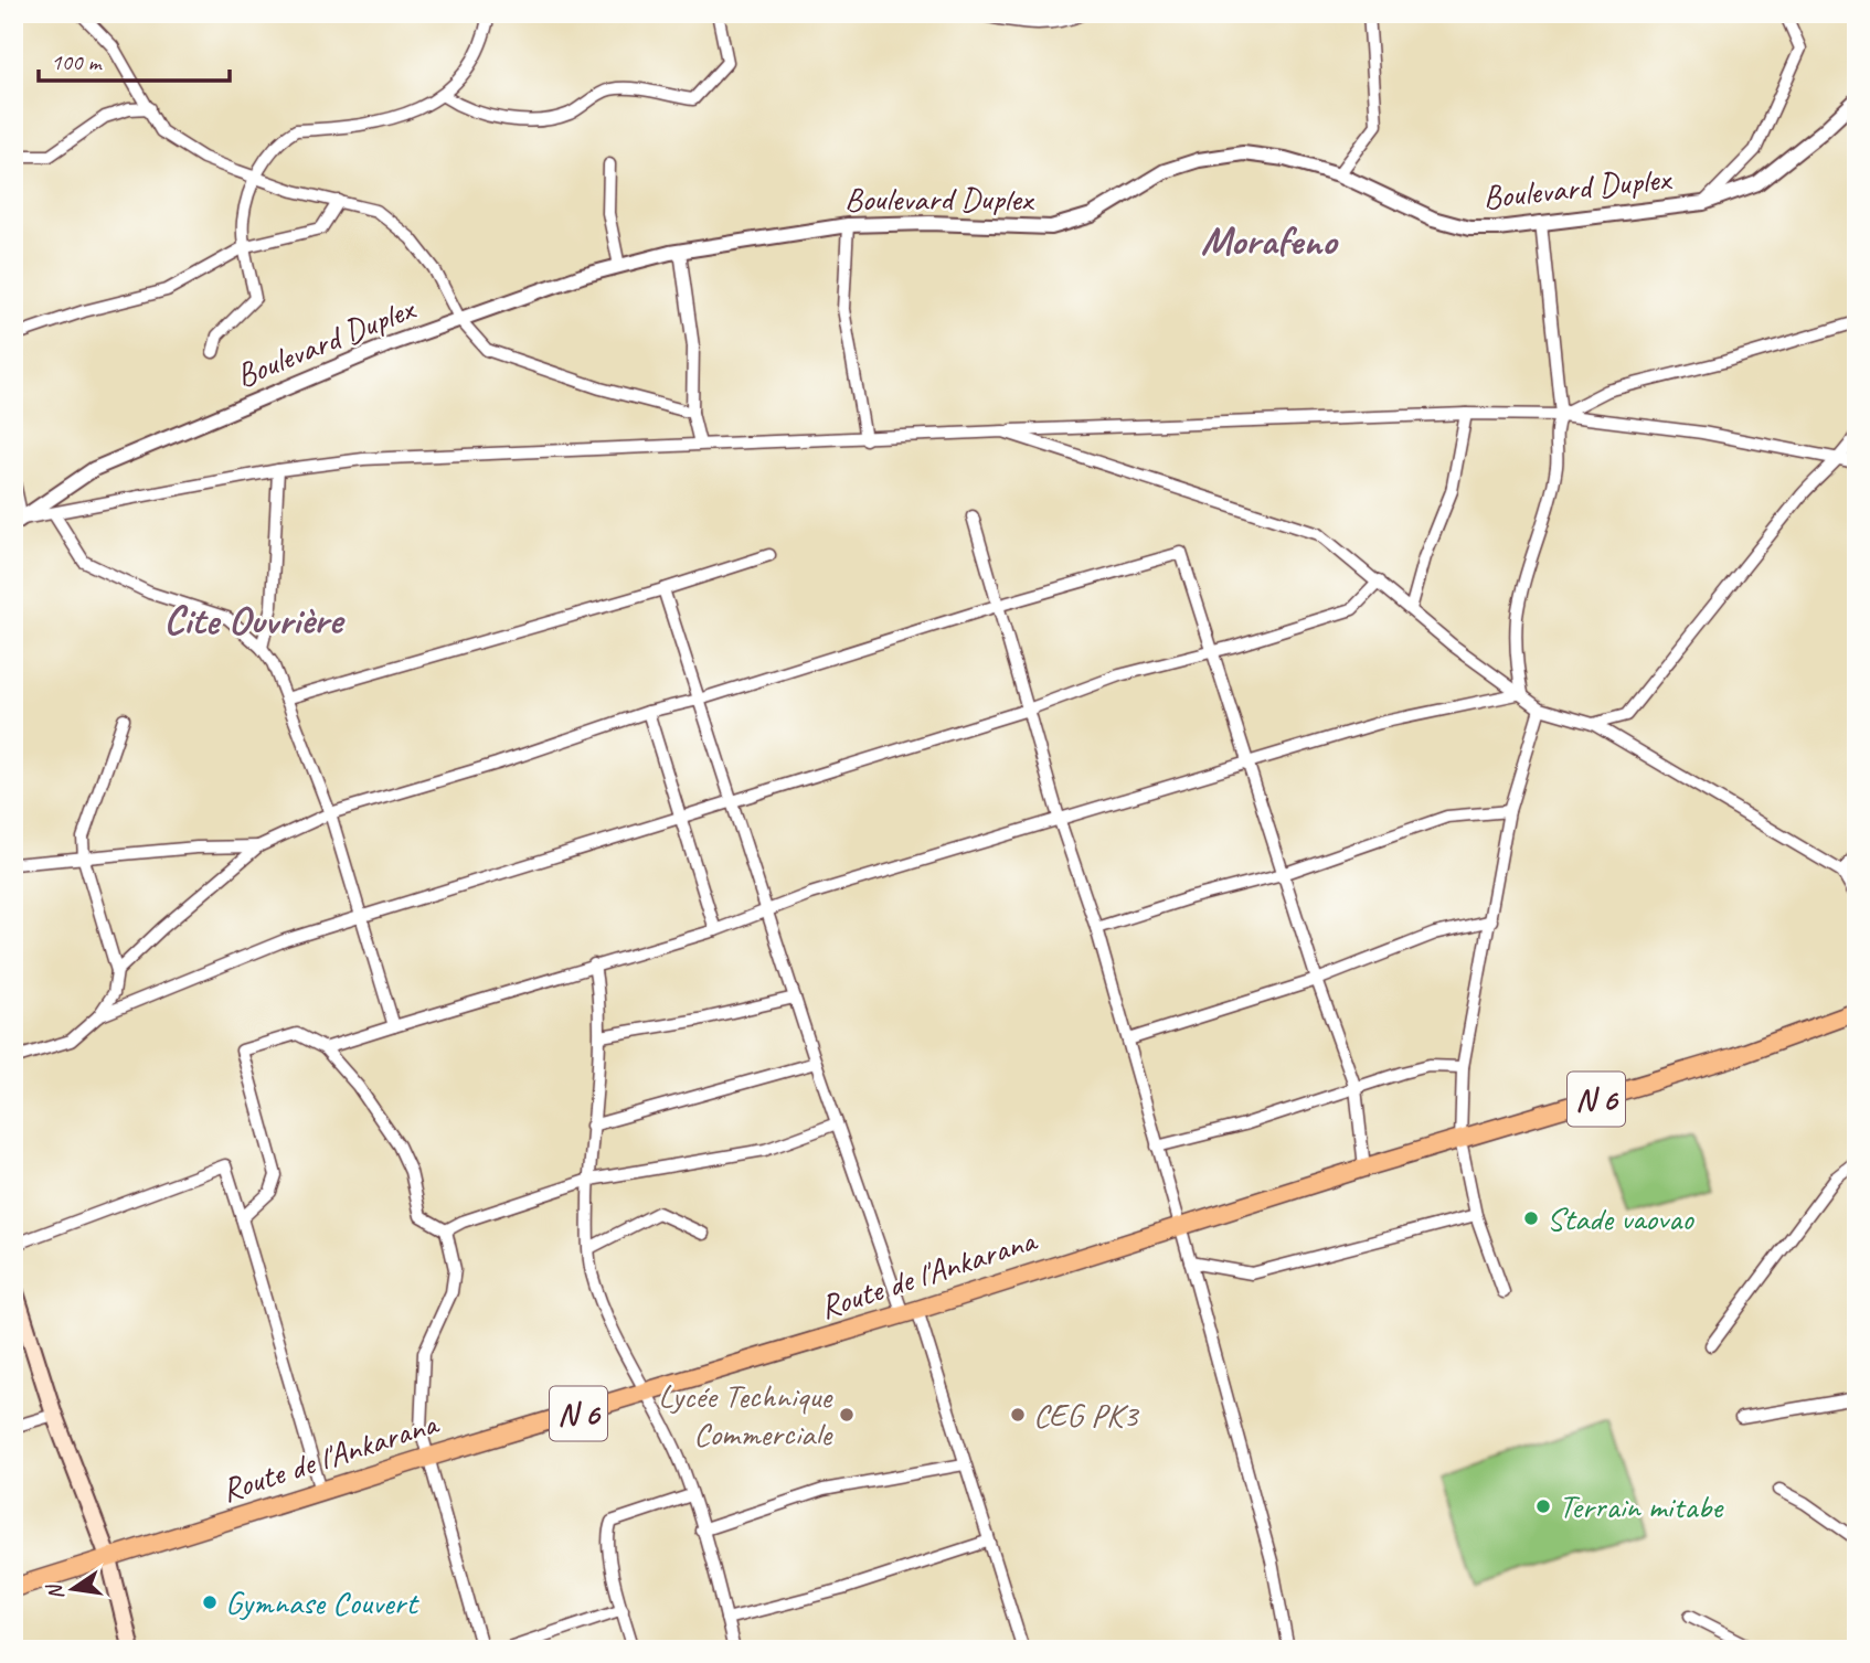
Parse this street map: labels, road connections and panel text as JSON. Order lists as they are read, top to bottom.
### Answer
{
  "streets": {
    "main road": ["N 6", "Route de l'Ankarana"],
    "street": ["Boulevard Duplex"]
  },
  "districts": ["Morafeno", "Cite Ouvrière"],
  "places": [
    "Stade vaovao",
    "Lycée Technique Commerciale",
    "CEG PK3",
    "Terrain mitabe",
    "Gymnase Couvert"
  ],
  "scale_bar": "100 m",
  "north": "left"
}
